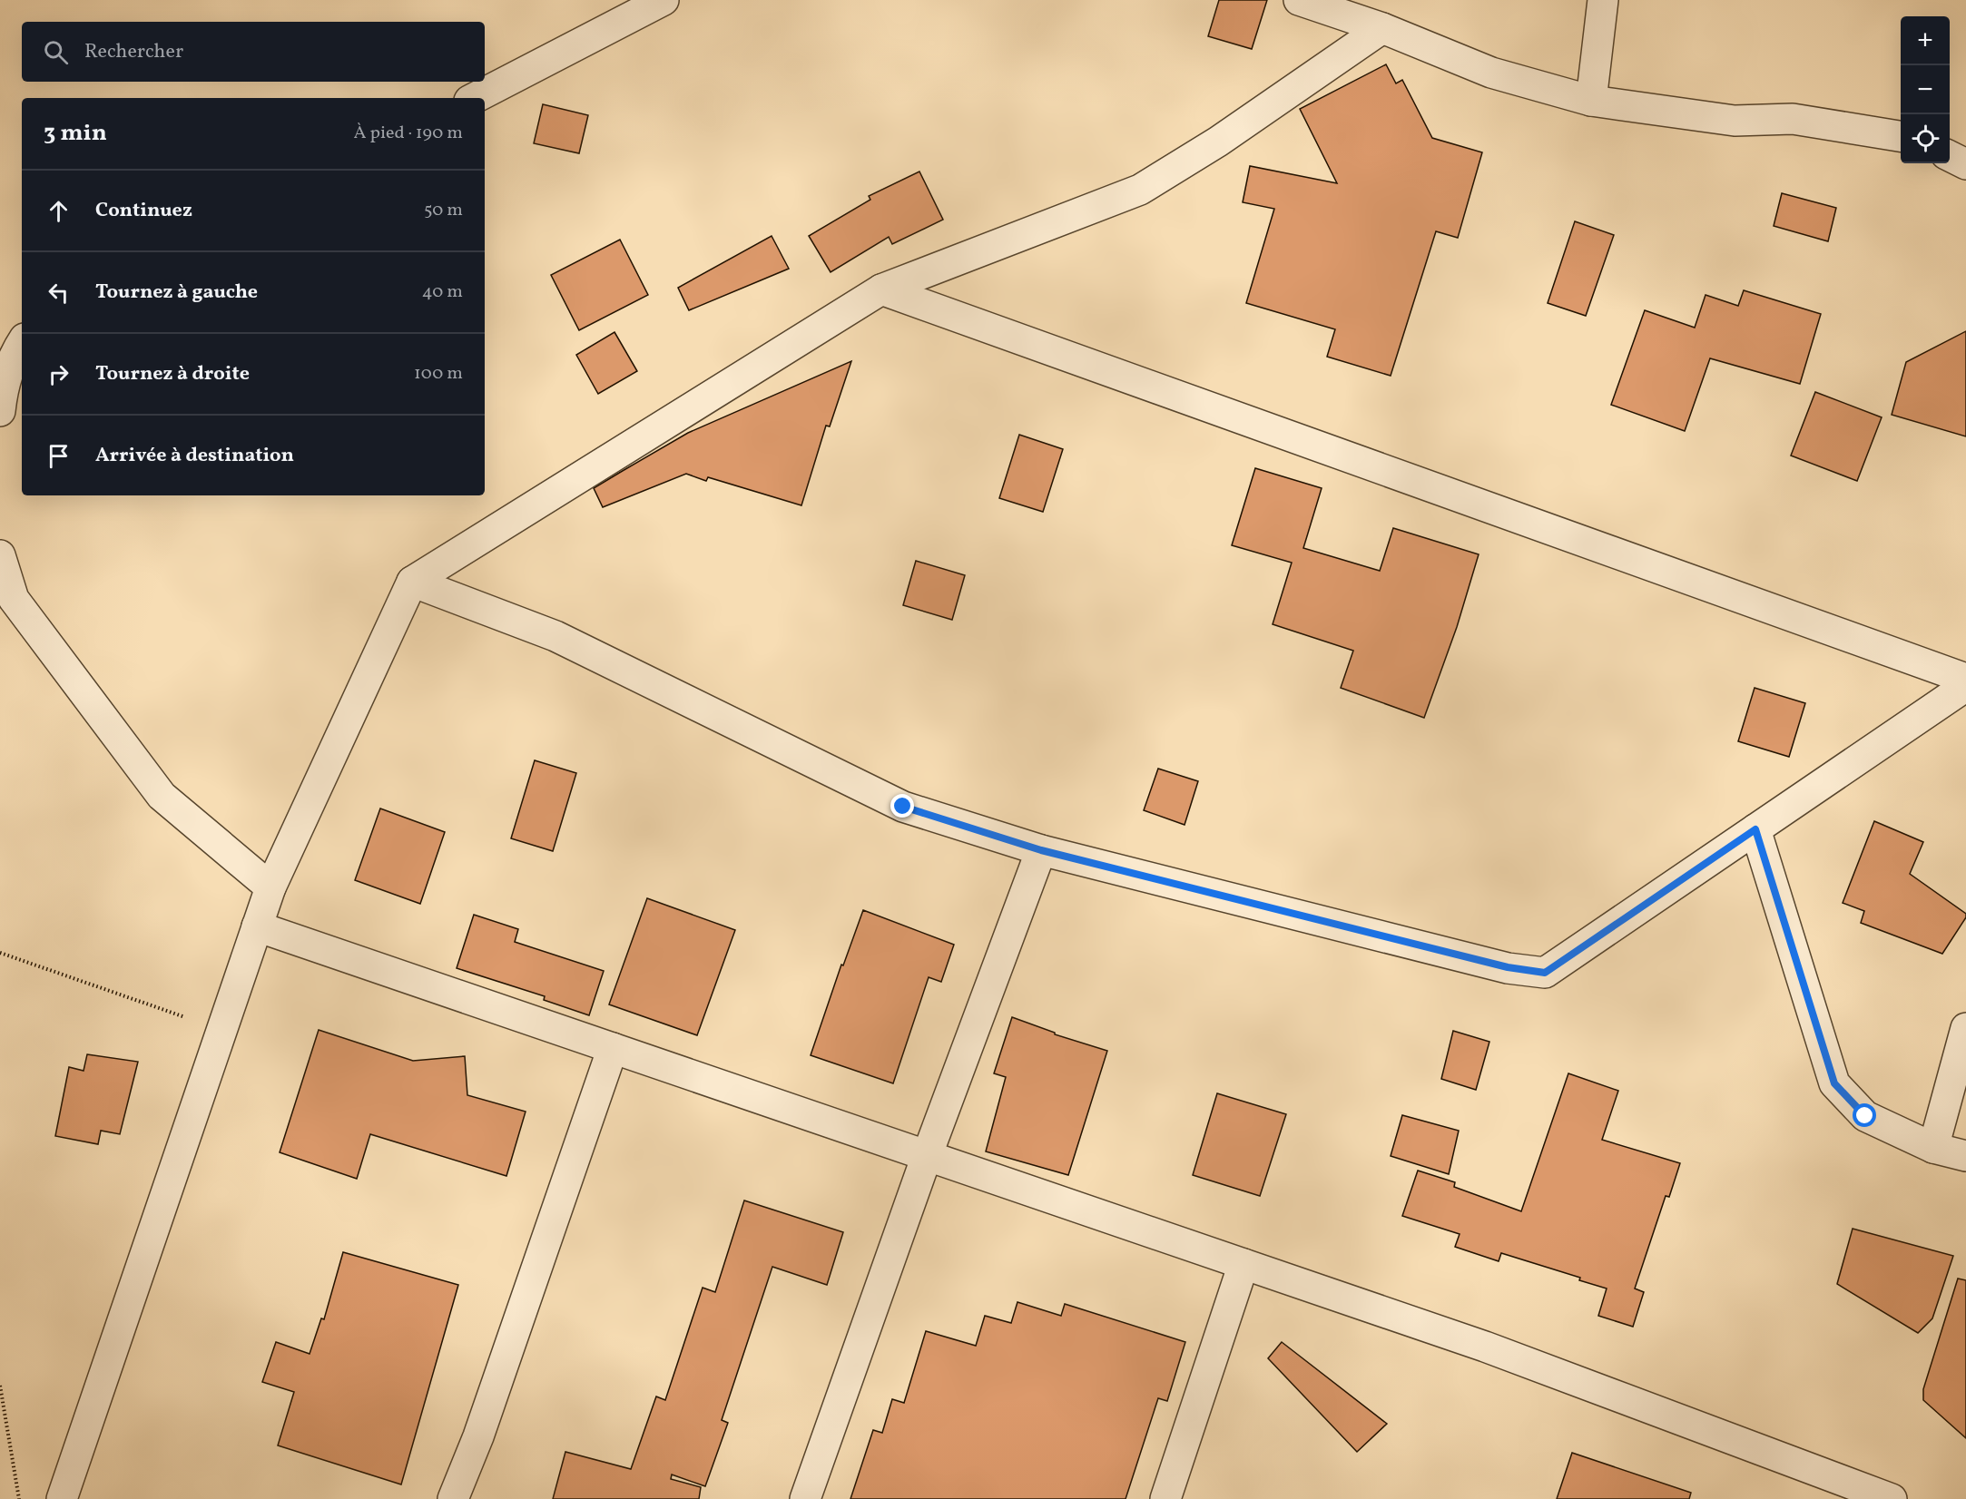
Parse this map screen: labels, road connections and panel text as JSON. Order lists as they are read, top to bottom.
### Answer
{
  "page": {
    "map_buttons": ["+", "−"],
    "search": "Rechercher",
    "heading": ["3 min", "À pied · 190 m"],
    "list": [
      ["Continuez", "50 m"],
      ["Tournez à gauche", "40 m"],
      ["Tournez à droite", "100 m"],
      "Arrivée à destination"
    ]
  }
}
